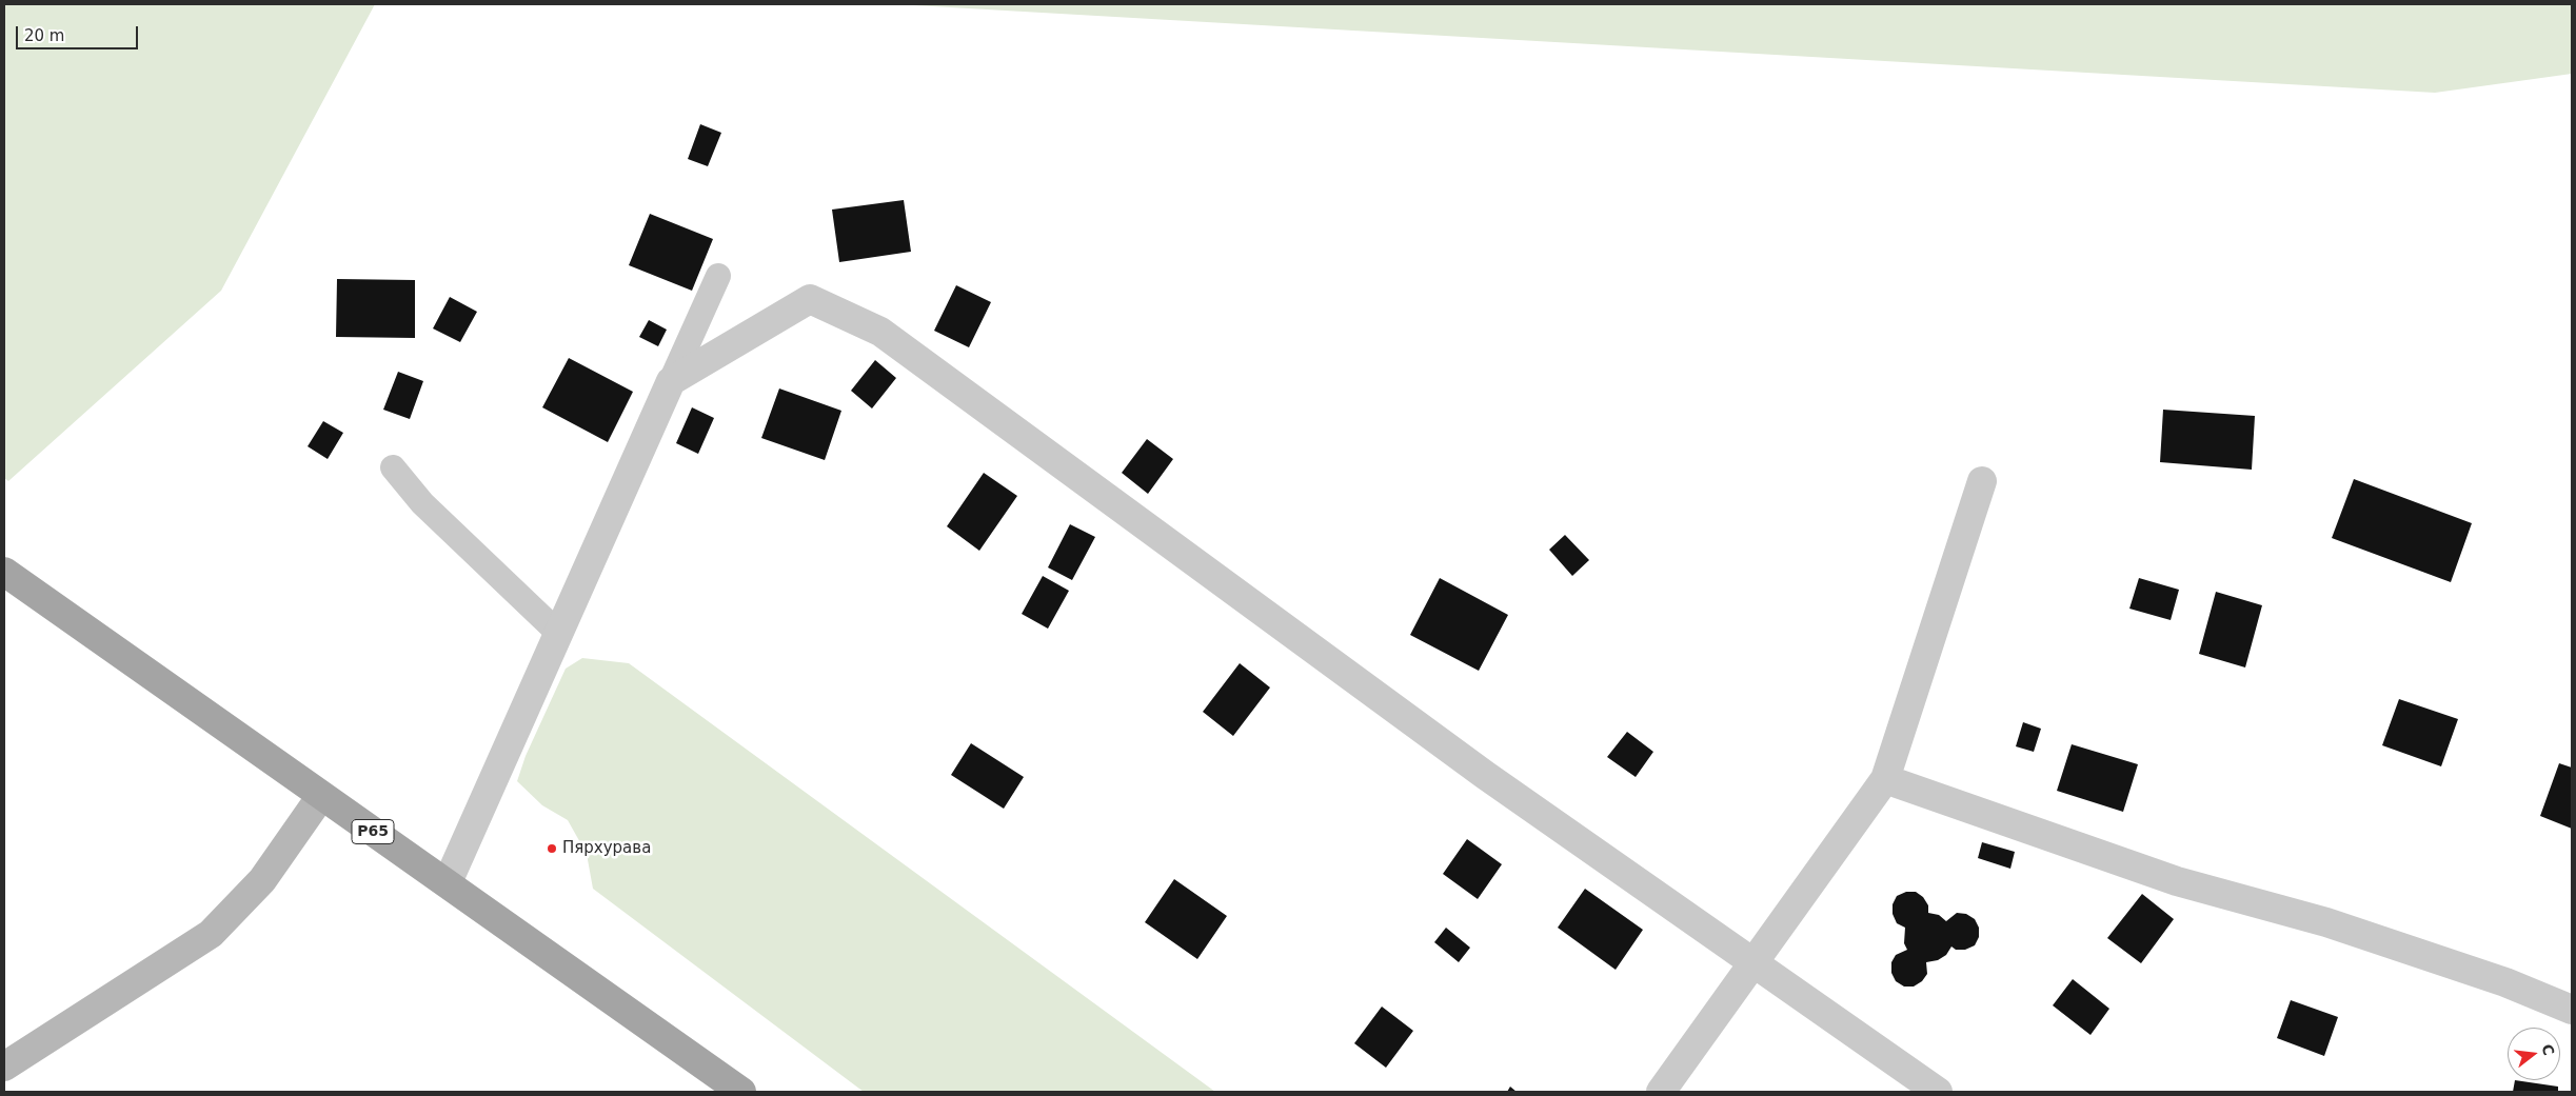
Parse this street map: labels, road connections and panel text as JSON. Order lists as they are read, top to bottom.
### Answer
{
  "streets": {
    "main road": ["Р65"]
  },
  "places": ["Пярхурава"],
  "scale_bar": "20 m",
  "north": "right"
}
